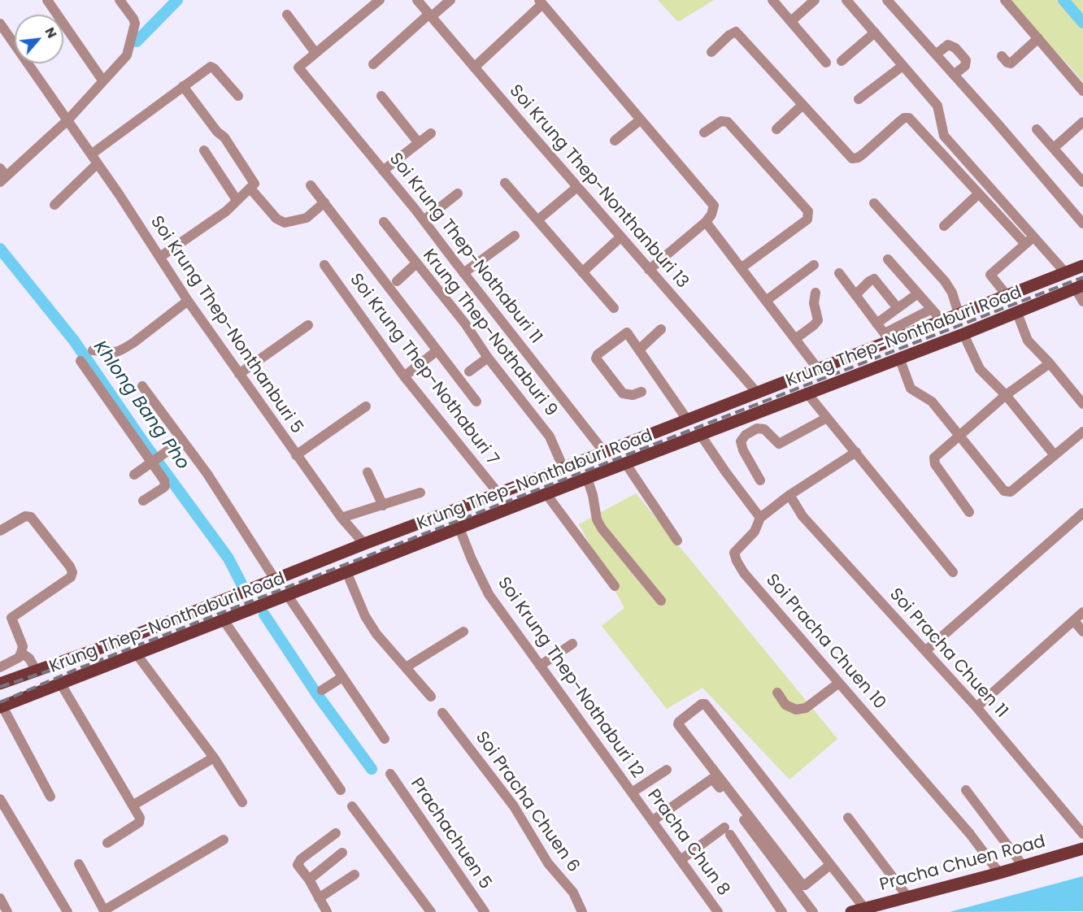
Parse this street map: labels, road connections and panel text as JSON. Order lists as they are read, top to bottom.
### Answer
{
  "streets": {
    "main road": ["Krung Thep-Nonthaburi Road", "Pracha Chuen Road"],
    "street": [
      "Soi Krung Thep-Nonthanburi 13",
      "Soi Krung Thep-Nothaburi 11",
      "Soi Krung Thep-Nonthanburi 5",
      "Krung Thep-Nothaburi 9",
      "Soi Krung Thep-Nothaburi 7",
      "Soi Pracha Chuen 10",
      "Soi Pracha Chuen 11",
      "Soi Krung Thep-Nothaburi 12",
      "Soi Pracha Chuen 6",
      "Prachachuen 5",
      "Pracha Chun 8"
    ]
  },
  "crossings": [
    ["Soi Krung Thep-Nonthanburi 13", "Krung Thep-Nonthaburi Road"],
    ["Soi Krung Thep-Nothaburi 11", "Krung Thep-Nonthaburi Road"],
    ["Soi Krung Thep-Nonthanburi 5", "Krung Thep-Nonthaburi Road"],
    ["Krung Thep-Nothaburi 9", "Krung Thep-Nonthaburi Road"],
    ["Krung Thep-Nonthaburi Road", "Soi Krung Thep-Nothaburi 7"],
    ["Krung Thep-Nonthaburi Road", "Soi Krung Thep-Nothaburi 12"],
    ["Soi Pracha Chuen 10", "Soi Pracha Chuen 11"],
    ["Soi Pracha Chuen 10", "Pracha Chuen Road"],
    ["Soi Krung Thep-Nothaburi 12", "Pracha Chun 8"]
  ],
  "water": ["Khlong Bang Pho"],
  "north": "top right"
}
